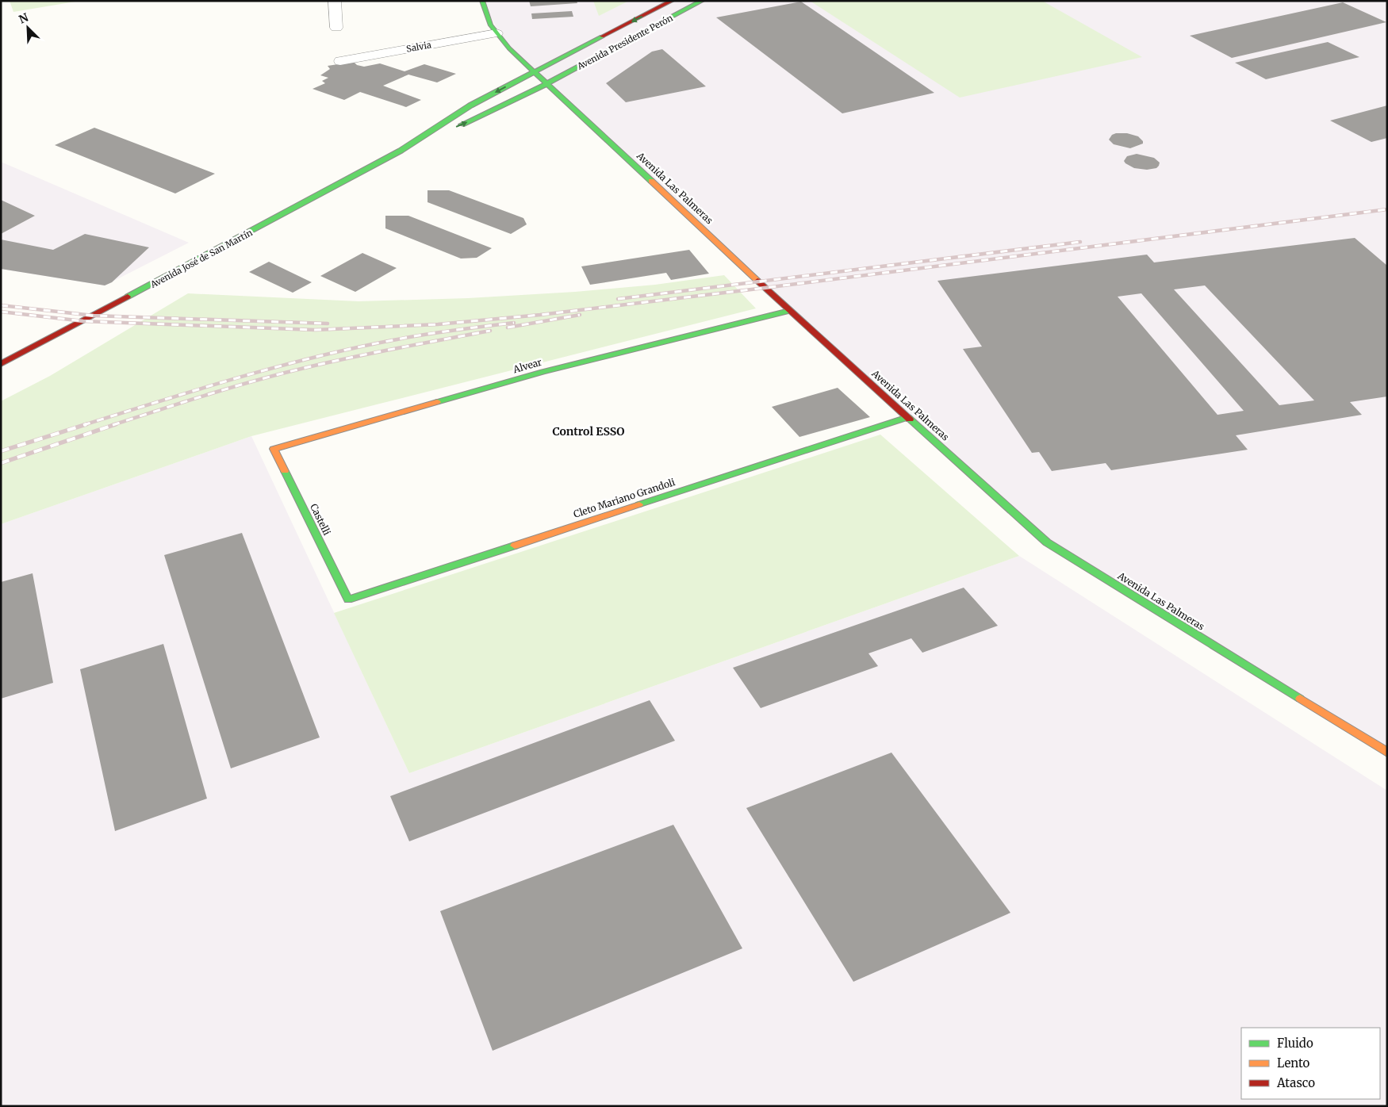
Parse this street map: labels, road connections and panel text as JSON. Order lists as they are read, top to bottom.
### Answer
{
  "streets": {
    "main road": [
      "Avenida Presidente Perón",
      "Avenida Las Palmeras",
      "Avenida José de San Martín",
      "Alvear",
      "Cleto Mariano Grandoli",
      "Castelli"
    ],
    "street": ["Salvia"]
  },
  "crossings": [
    ["Avenida Presidente Perón", "Avenida Las Palmeras"],
    ["Avenida Presidente Perón", "Avenida José de San Martín"],
    ["Salvia", "Avenida Las Palmeras"],
    ["Avenida Las Palmeras", "Avenida José de San Martín"],
    ["Avenida Las Palmeras", "Alvear"],
    ["Avenida Las Palmeras", "Cleto Mariano Grandoli"],
    ["Alvear", "Castelli"],
    ["Cleto Mariano Grandoli", "Castelli"]
  ],
  "districts": ["Control ESSO"],
  "legend": ["Fluido", "Lento", "Atasco"],
  "north": "top left"
}
